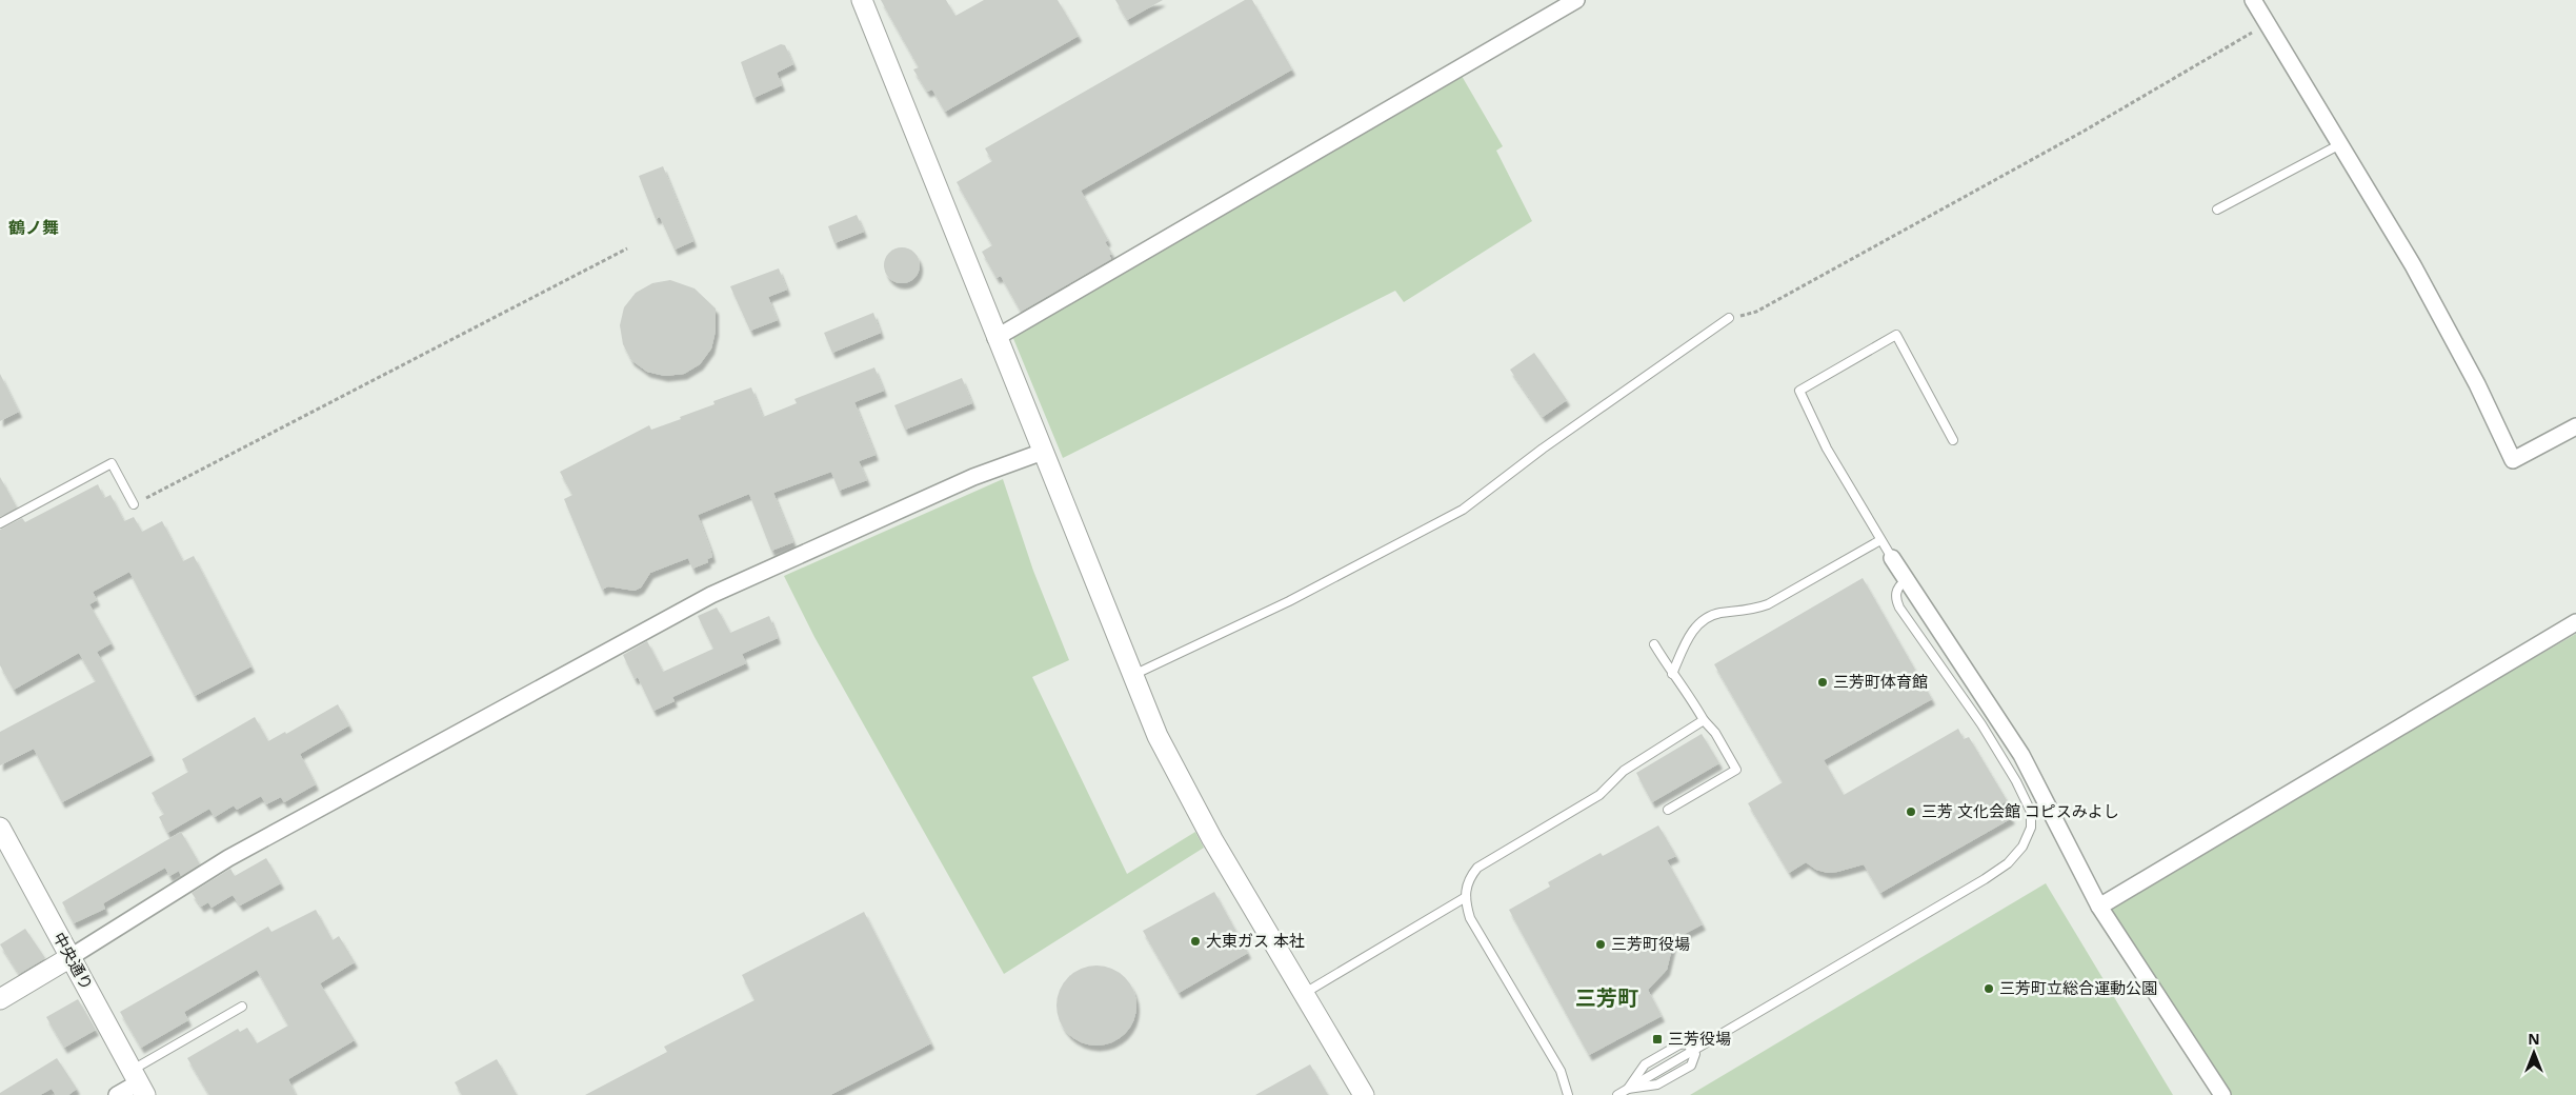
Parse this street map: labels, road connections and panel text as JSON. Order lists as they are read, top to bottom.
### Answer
{
  "streets": {
    "street": ["中央通り"]
  },
  "districts": ["鶴ノ舞", "三芳町"],
  "places": {
    "other": [
      "三芳町体育館",
      "三芳 文化会館 コピスみよし",
      "大東ガス 本社",
      "三芳町役場",
      "三芳町立総合運動公園"
    ],
    "transit": ["三芳役場"]
  },
  "north": "top"
}
